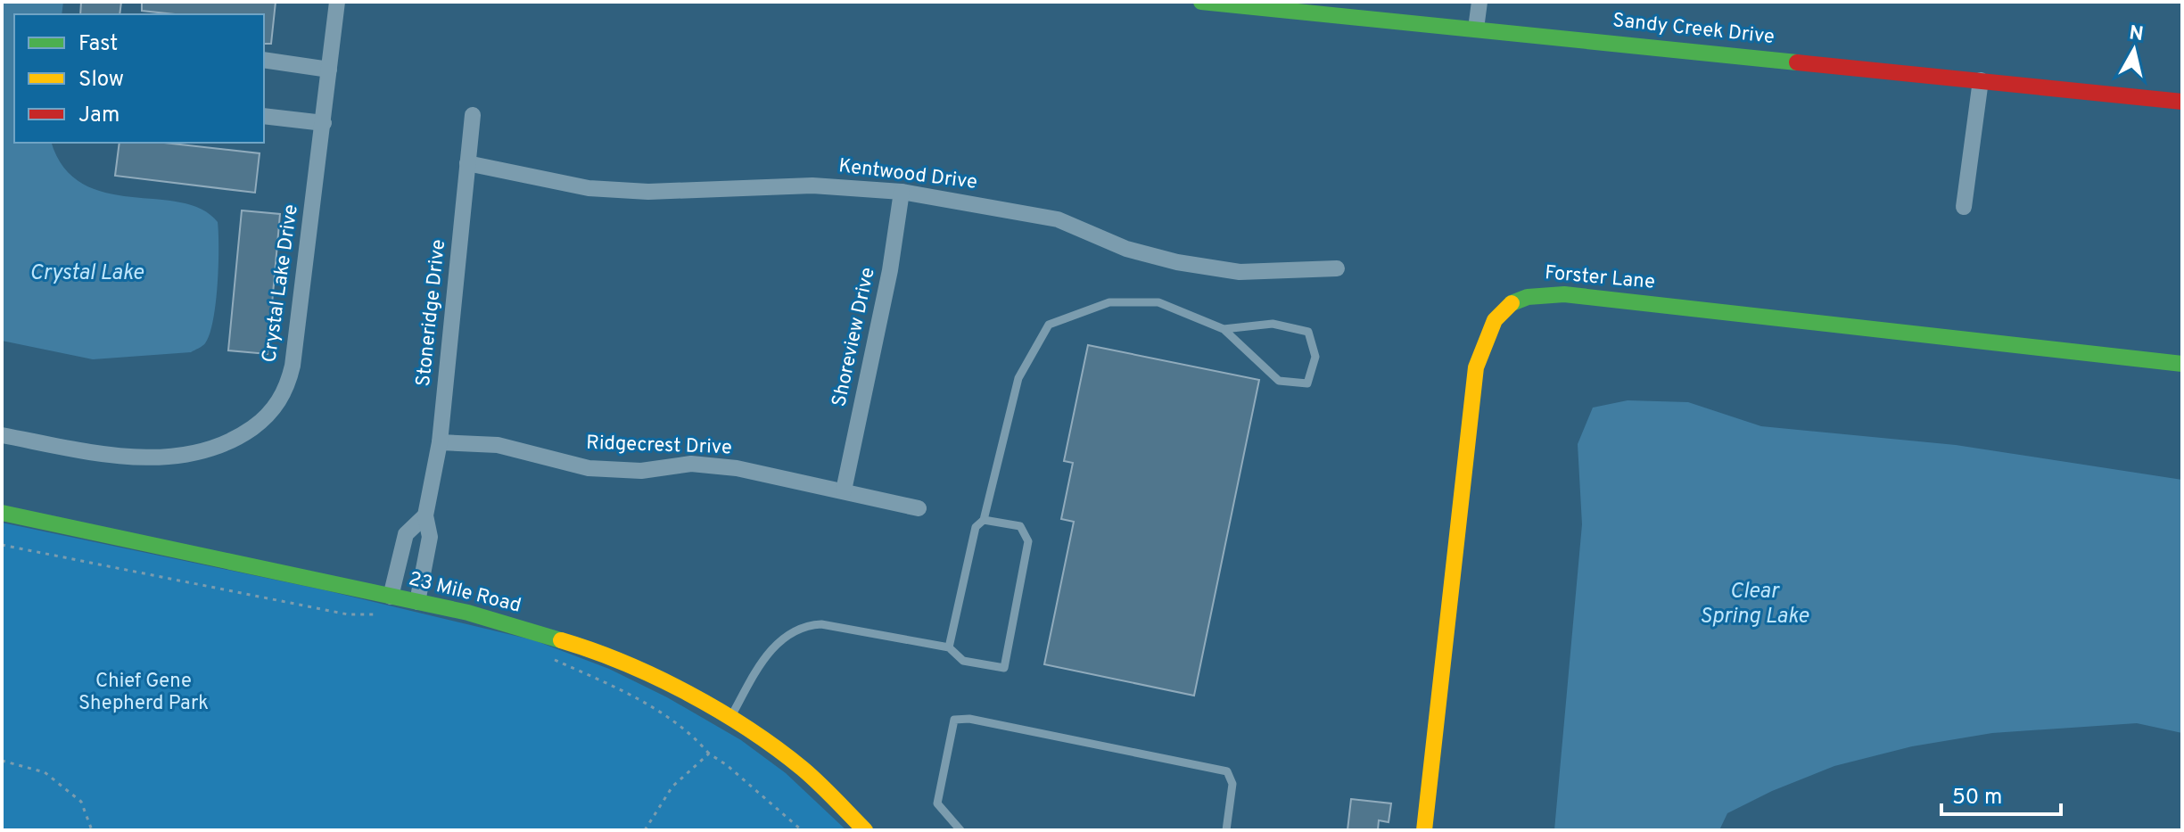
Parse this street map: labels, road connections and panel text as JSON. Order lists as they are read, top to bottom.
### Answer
{
  "streets": {
    "street": [
      "Sandy Creek Drive",
      "Kentwood Drive",
      "Forster Lane",
      "Crystal Lake Drive",
      "Stoneridge Drive",
      "Shoreview Drive",
      "Ridgecrest Drive",
      "23 Mile Road"
    ]
  },
  "crossings": [
    ["Kentwood Drive", "Stoneridge Drive"],
    ["Kentwood Drive", "Shoreview Drive"],
    ["Stoneridge Drive", "Ridgecrest Drive"],
    ["Stoneridge Drive", "23 Mile Road"],
    ["Shoreview Drive", "Ridgecrest Drive"]
  ],
  "water": ["Crystal Lake", "Clear Spring Lake"],
  "parks": ["Chief Gene Shepherd Park"],
  "legend": ["Fast", "Slow", "Jam"],
  "scale_bar": "50 m",
  "north": "top"
}
